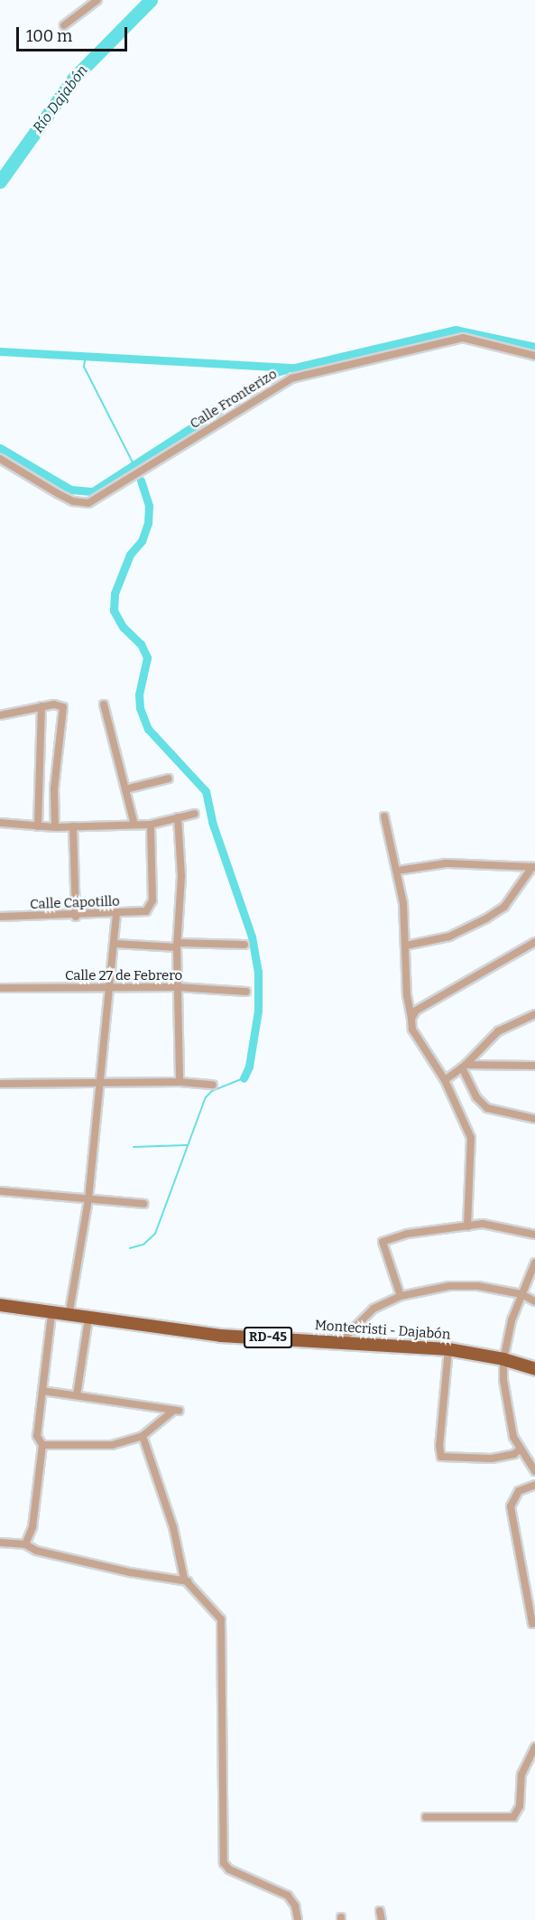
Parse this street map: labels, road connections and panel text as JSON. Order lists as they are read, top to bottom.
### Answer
{
  "streets": {
    "main road": ["Montecristi - Dajabón", "RD-45"],
    "street": ["Calle Fronterizo", "Calle Capotillo", "Calle 27 de Febrero"]
  },
  "water": ["Río Dajabón"],
  "scale_bar": "100 m"
}
